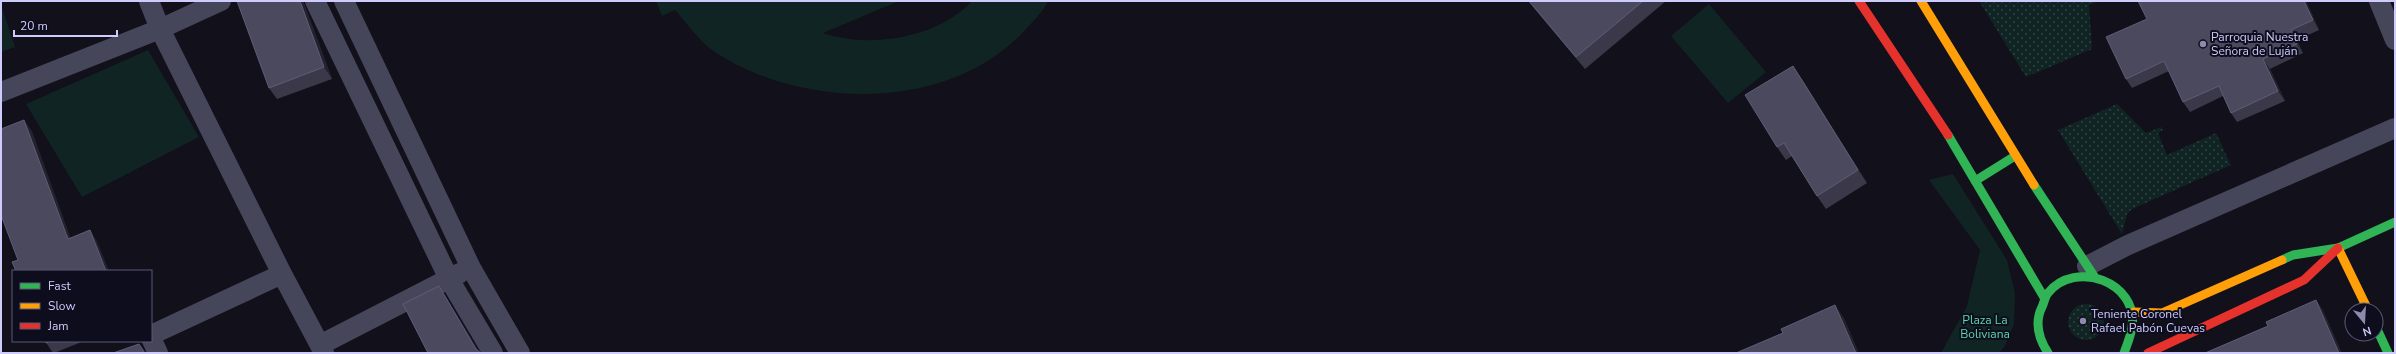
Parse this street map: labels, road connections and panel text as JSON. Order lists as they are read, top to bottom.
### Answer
{
  "parks": ["Plaza La Boliviana"],
  "places": ["Parroquia Nuestra Señora de Luján", "Teniente Coronel Rafael Pabón Cuevas"],
  "legend": ["Fast", "Slow", "Jam"],
  "scale_bar": "20 m",
  "north": "bottom"
}
